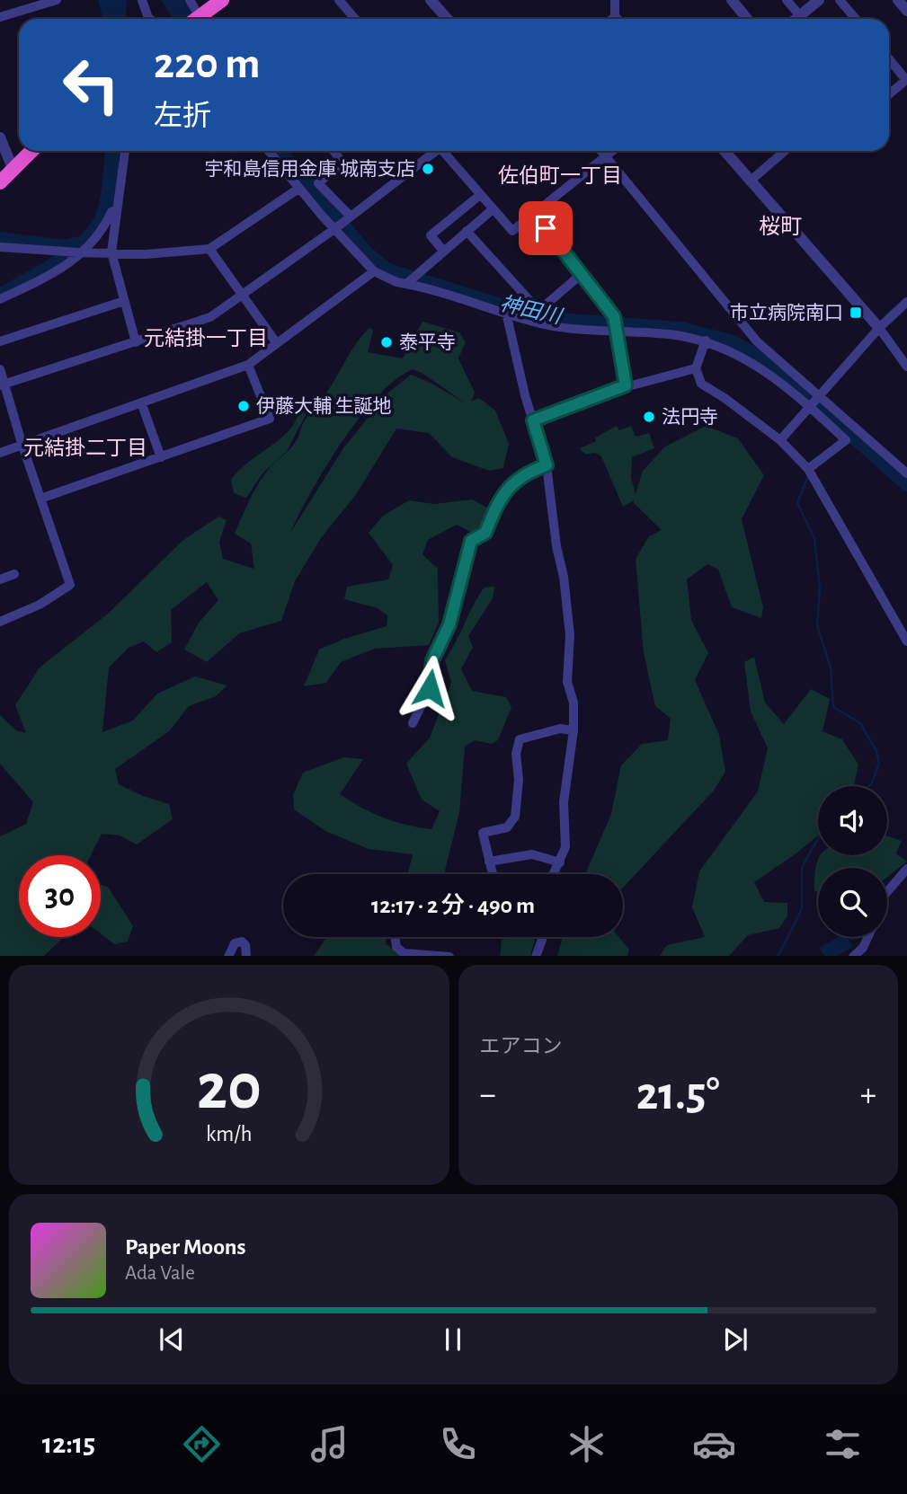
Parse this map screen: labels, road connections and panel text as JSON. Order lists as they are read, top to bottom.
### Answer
{
  "districts": [
    "佐伯町一丁目",
    "桜町",
    "元結掛一丁目",
    "元結掛二丁目"
  ],
  "water": ["神田川"],
  "places": {
    "other": [
      "宇和島信用金庫 城南支店",
      "泰平寺",
      "伊藤大輔 生誕地",
      "法円寺"
    ],
    "transit": ["市立病院南口"]
  },
  "page": {
    "turn": ["220 m", "左折"],
    "limit": "30",
    "trip": "12:17 · 2 分 · 490 m",
    "tile": "エアコン",
    "heat": ["−", "21.5°", "+"],
    "song": ["Paper Moons", "Ada Vale"],
    "tabs": "12:15",
    "gauge": ["20", "km/h"]
  }
}
